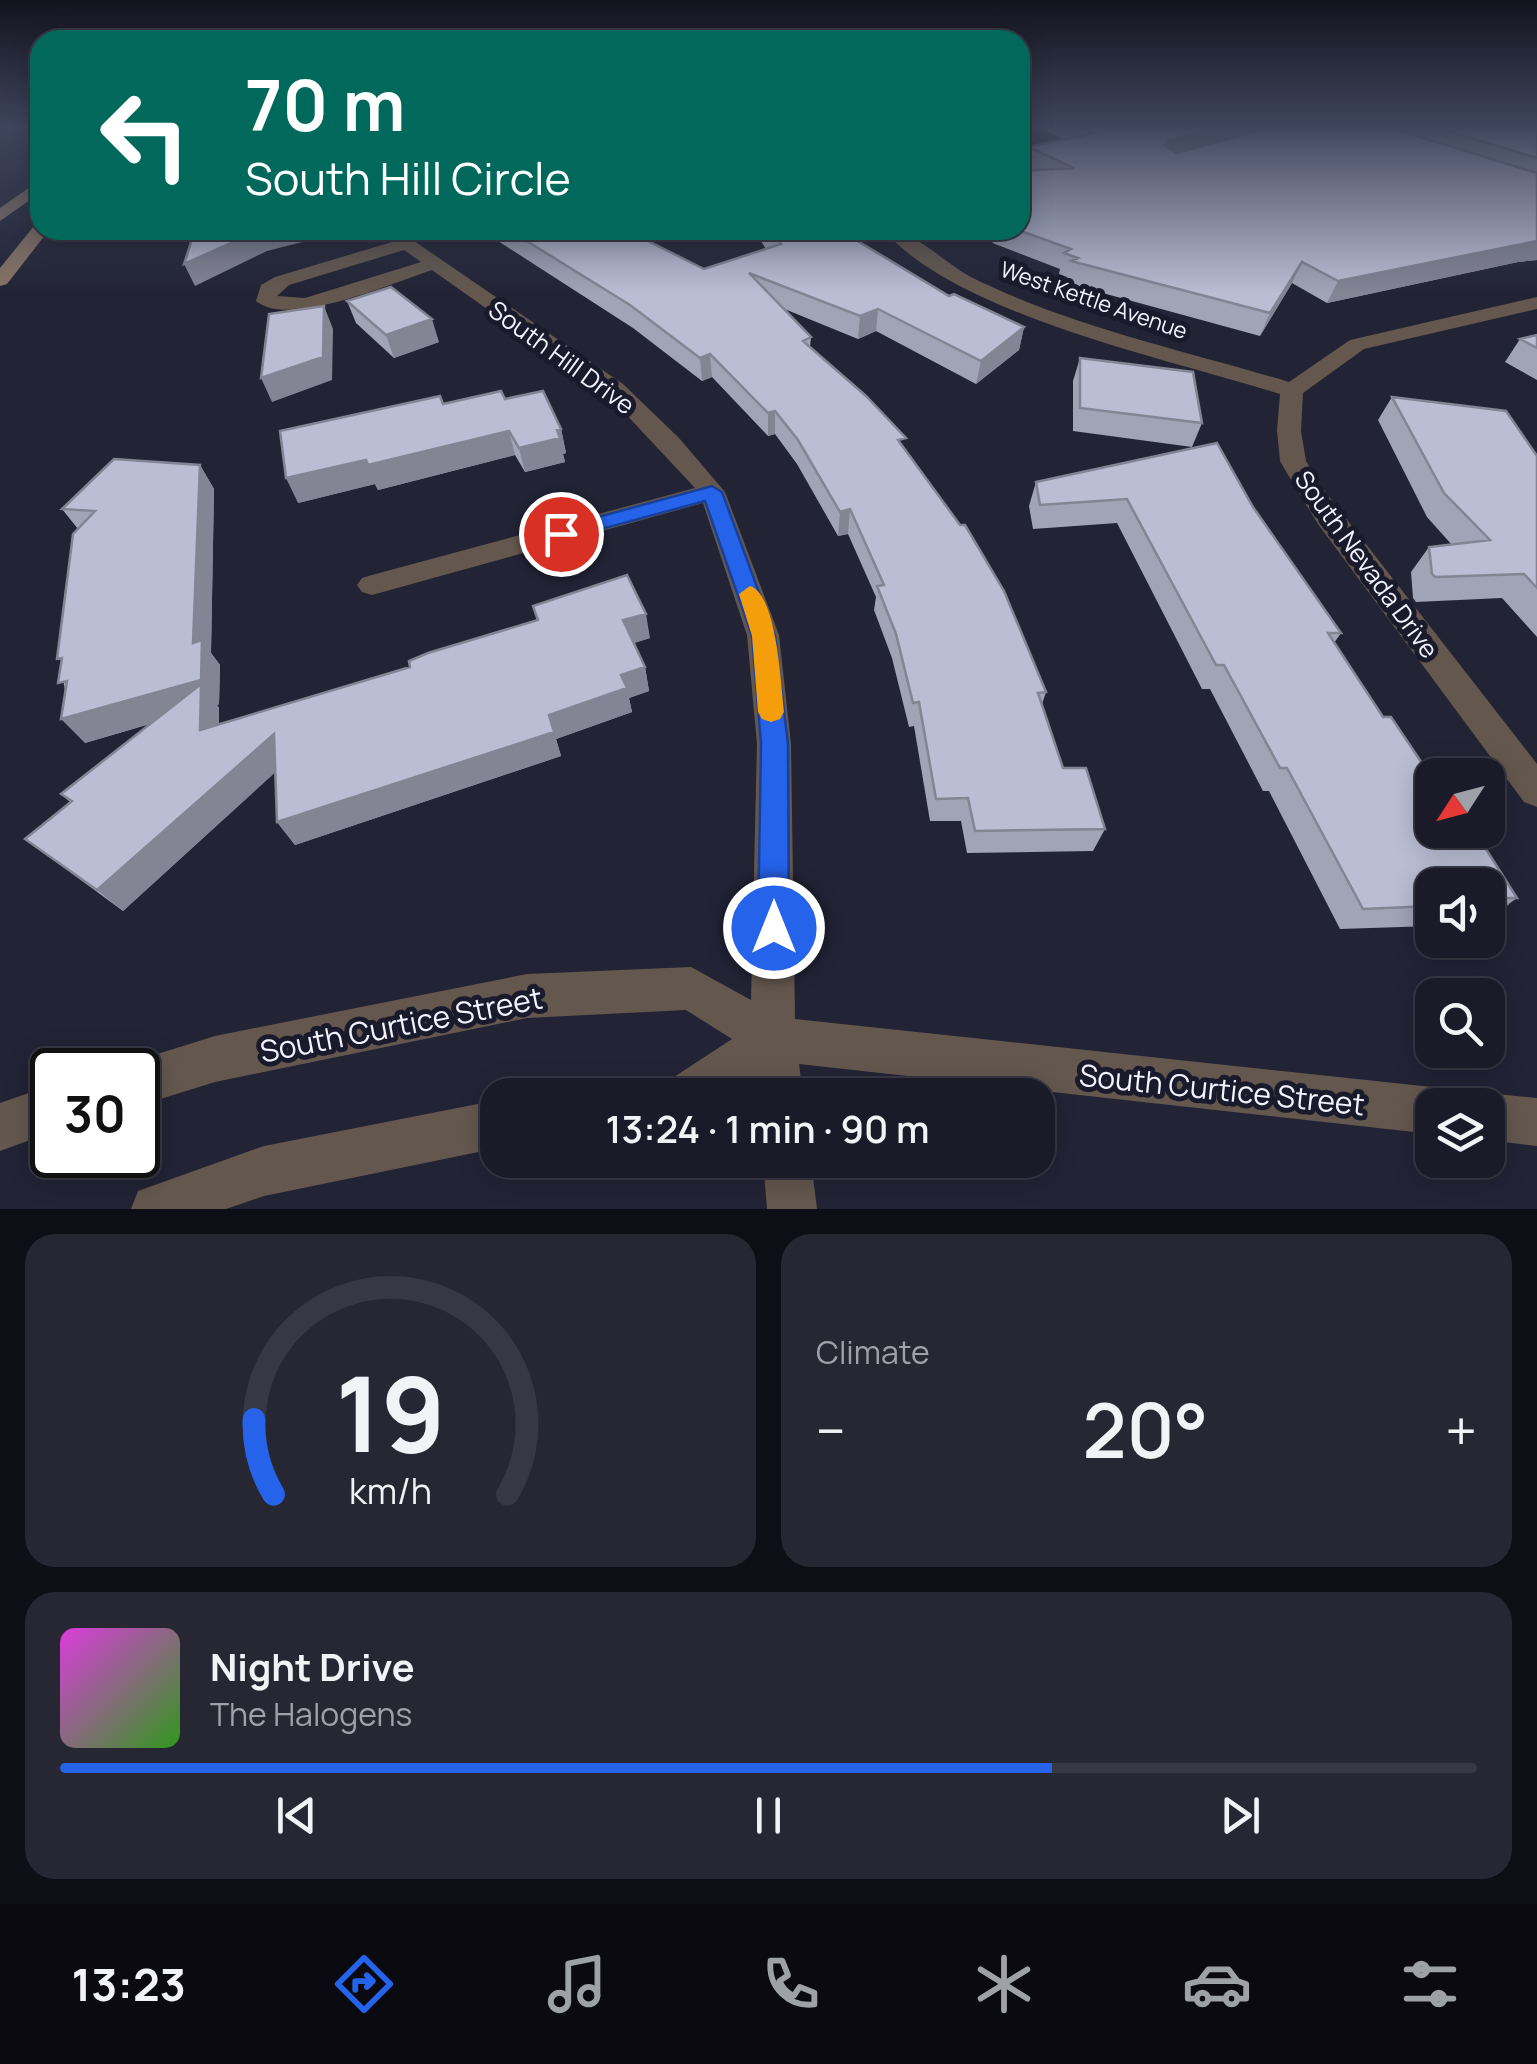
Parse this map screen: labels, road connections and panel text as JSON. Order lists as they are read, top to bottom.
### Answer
{
  "streets": {
    "street": [
      "West Kettle Avenue",
      "South Hill Drive",
      "South Nevada Drive",
      "South Curtice Street"
    ]
  },
  "crossings": [
    ["West Kettle Avenue", "South Nevada Drive"],
    ["South Hill Drive", "South Curtice Street"]
  ],
  "north": "bottom left",
  "page": {
    "turn": ["70 m", "South Hill Circle"],
    "limit": "30",
    "trip": "13:24 · 1 min · 90 m",
    "tile": "Climate",
    "heat": ["−", "20°", "+"],
    "song": ["Night Drive", "The Halogens"],
    "tabs": "13:23",
    "gauge": ["19", "km/h"]
  }
}
